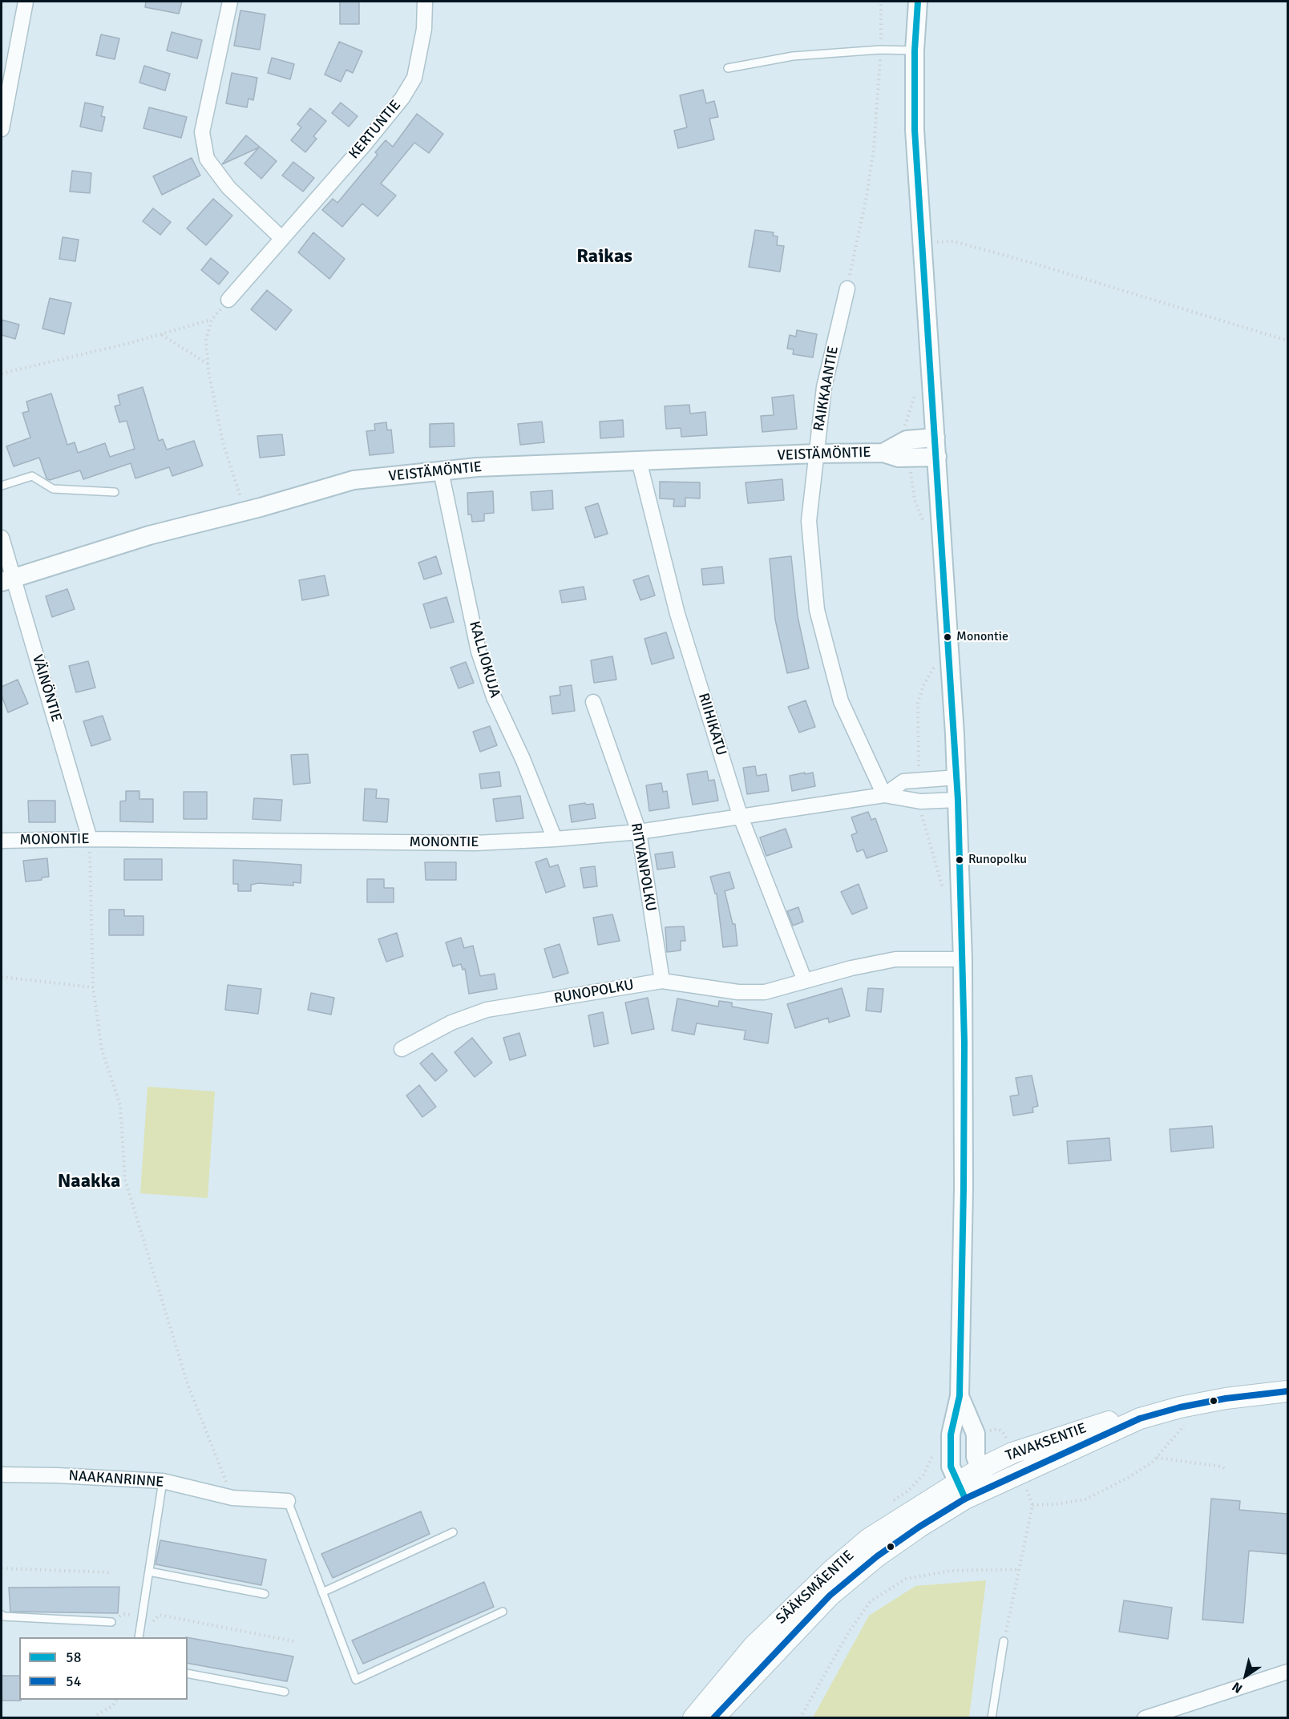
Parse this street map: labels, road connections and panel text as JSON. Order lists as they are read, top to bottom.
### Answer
{
  "streets": {
    "main road": ["TAVAKSENTIE", "SÄÄKSMÄENTIE"],
    "street": [
      "KERTUNTIE",
      "RAIKKAANTIE",
      "VEISTÄMÖNTIE",
      "KALLIOKUJA",
      "VÄINÖNTIE",
      "RIIHIKATU",
      "MONONTIE",
      "RITVANPOLKU",
      "RUNOPOLKU",
      "NAAKANRINNE"
    ]
  },
  "crossings": [
    ["RAIKKAANTIE", "VEISTÄMÖNTIE"],
    ["RAIKKAANTIE", "MONONTIE"],
    ["VEISTÄMÖNTIE", "KALLIOKUJA"],
    ["VEISTÄMÖNTIE", "VÄINÖNTIE"],
    ["VEISTÄMÖNTIE", "RIIHIKATU"],
    ["KALLIOKUJA", "MONONTIE"],
    ["VÄINÖNTIE", "MONONTIE"],
    ["RIIHIKATU", "MONONTIE"],
    ["RIIHIKATU", "RUNOPOLKU"],
    ["MONONTIE", "RITVANPOLKU"],
    ["RITVANPOLKU", "RUNOPOLKU"],
    ["TAVAKSENTIE", "SÄÄKSMÄENTIE"]
  ],
  "districts": ["Raikas", "Naakka"],
  "places": ["Monontie", "Runopolku"],
  "lines": ["transit line 58", "transit line 54"],
  "legend": ["58", "54"],
  "north": "bottom left"
}
